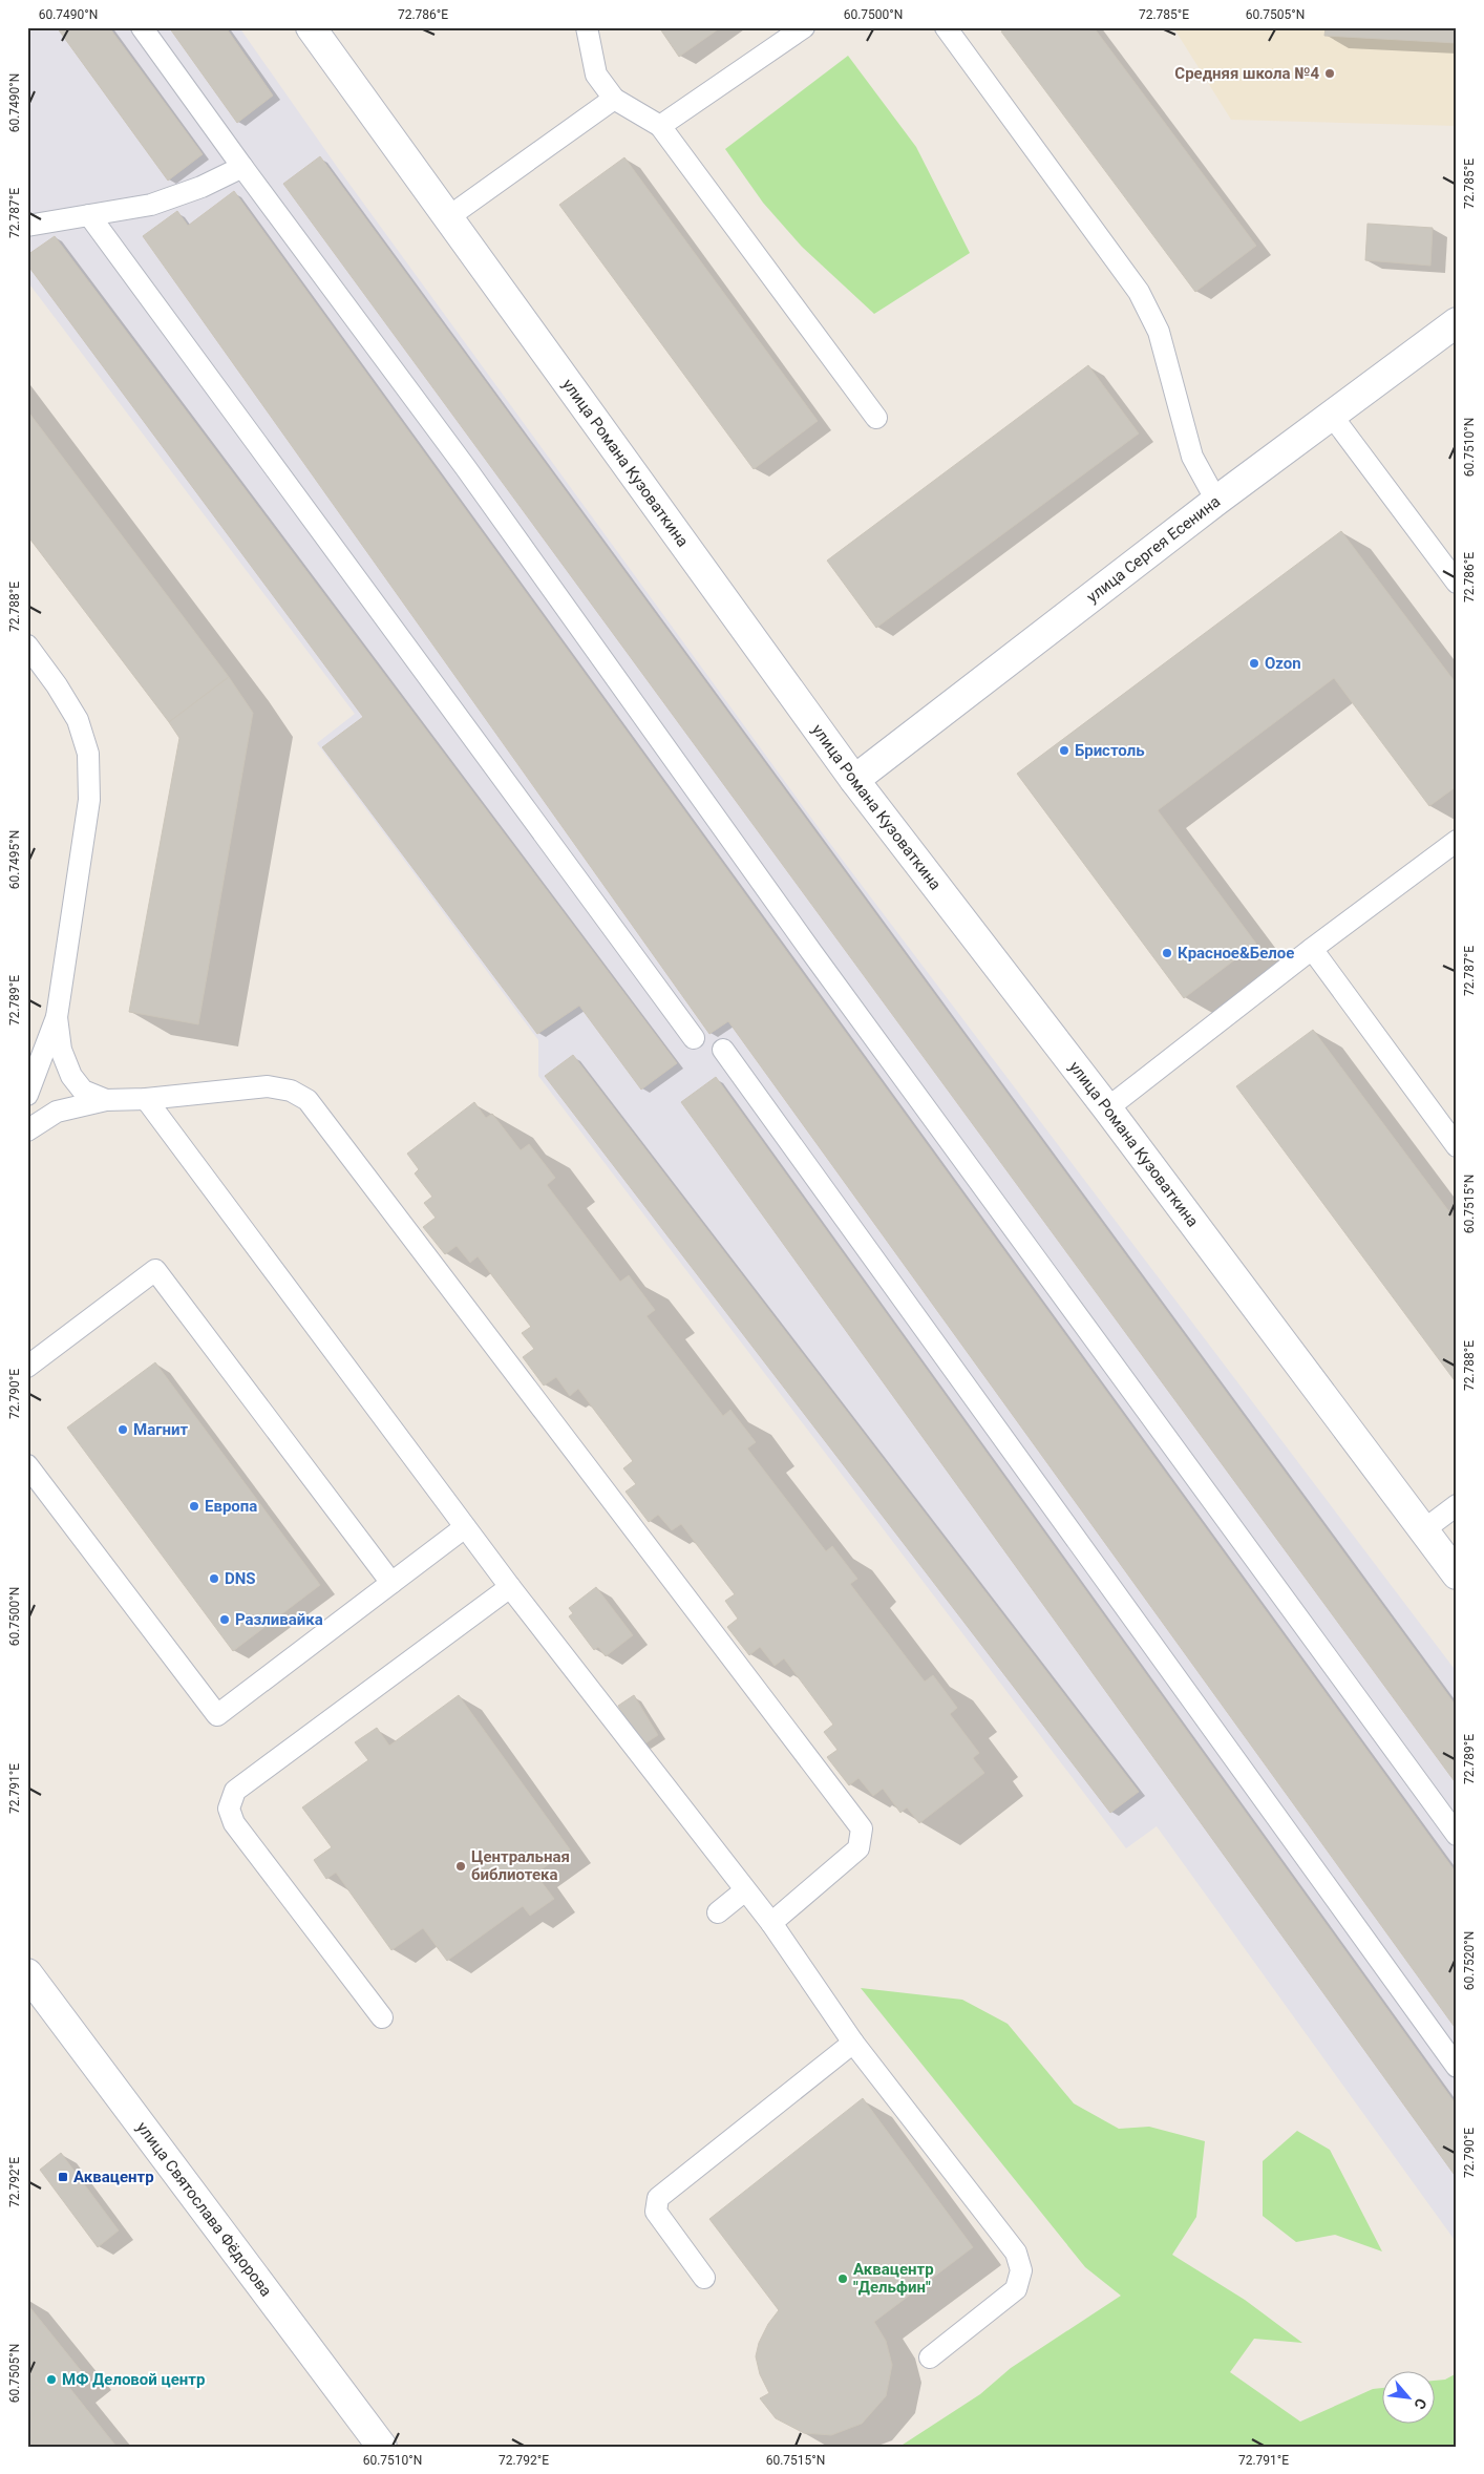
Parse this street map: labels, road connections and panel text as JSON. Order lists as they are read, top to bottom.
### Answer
{
  "streets": {
    "street": ["улица Романа Кузоваткина", "улица Сергея Есенина", "улица Святослава Фёдорова"]
  },
  "crossings": [
    ["улица Романа Кузоваткина", "улица Сергея Есенина"]
  ],
  "places": {
    "other": [
      "Средняя школа №4",
      "Ozon",
      "Бристоль",
      "Красное&Белое",
      "Магнит",
      "Европа",
      "DNS",
      "Разливайка",
      "Центральная библиотека",
      "Аквацентр \"Дельфин\"",
      "МФ Деловой центр"
    ],
    "transit": ["Аквацентр"]
  },
  "north": "bottom right",
  "coordinates": [
    "60.7490°N",
    "72.786°E",
    "60.7500°N",
    "72.785°E",
    "60.7505°N",
    "72.787°E",
    "60.7510°N",
    "72.788°E",
    "60.7495°N",
    "72.789°E",
    "60.7515°N",
    "72.790°E",
    "72.791°E",
    "60.7520°N",
    "72.792°E"
  ]
}
